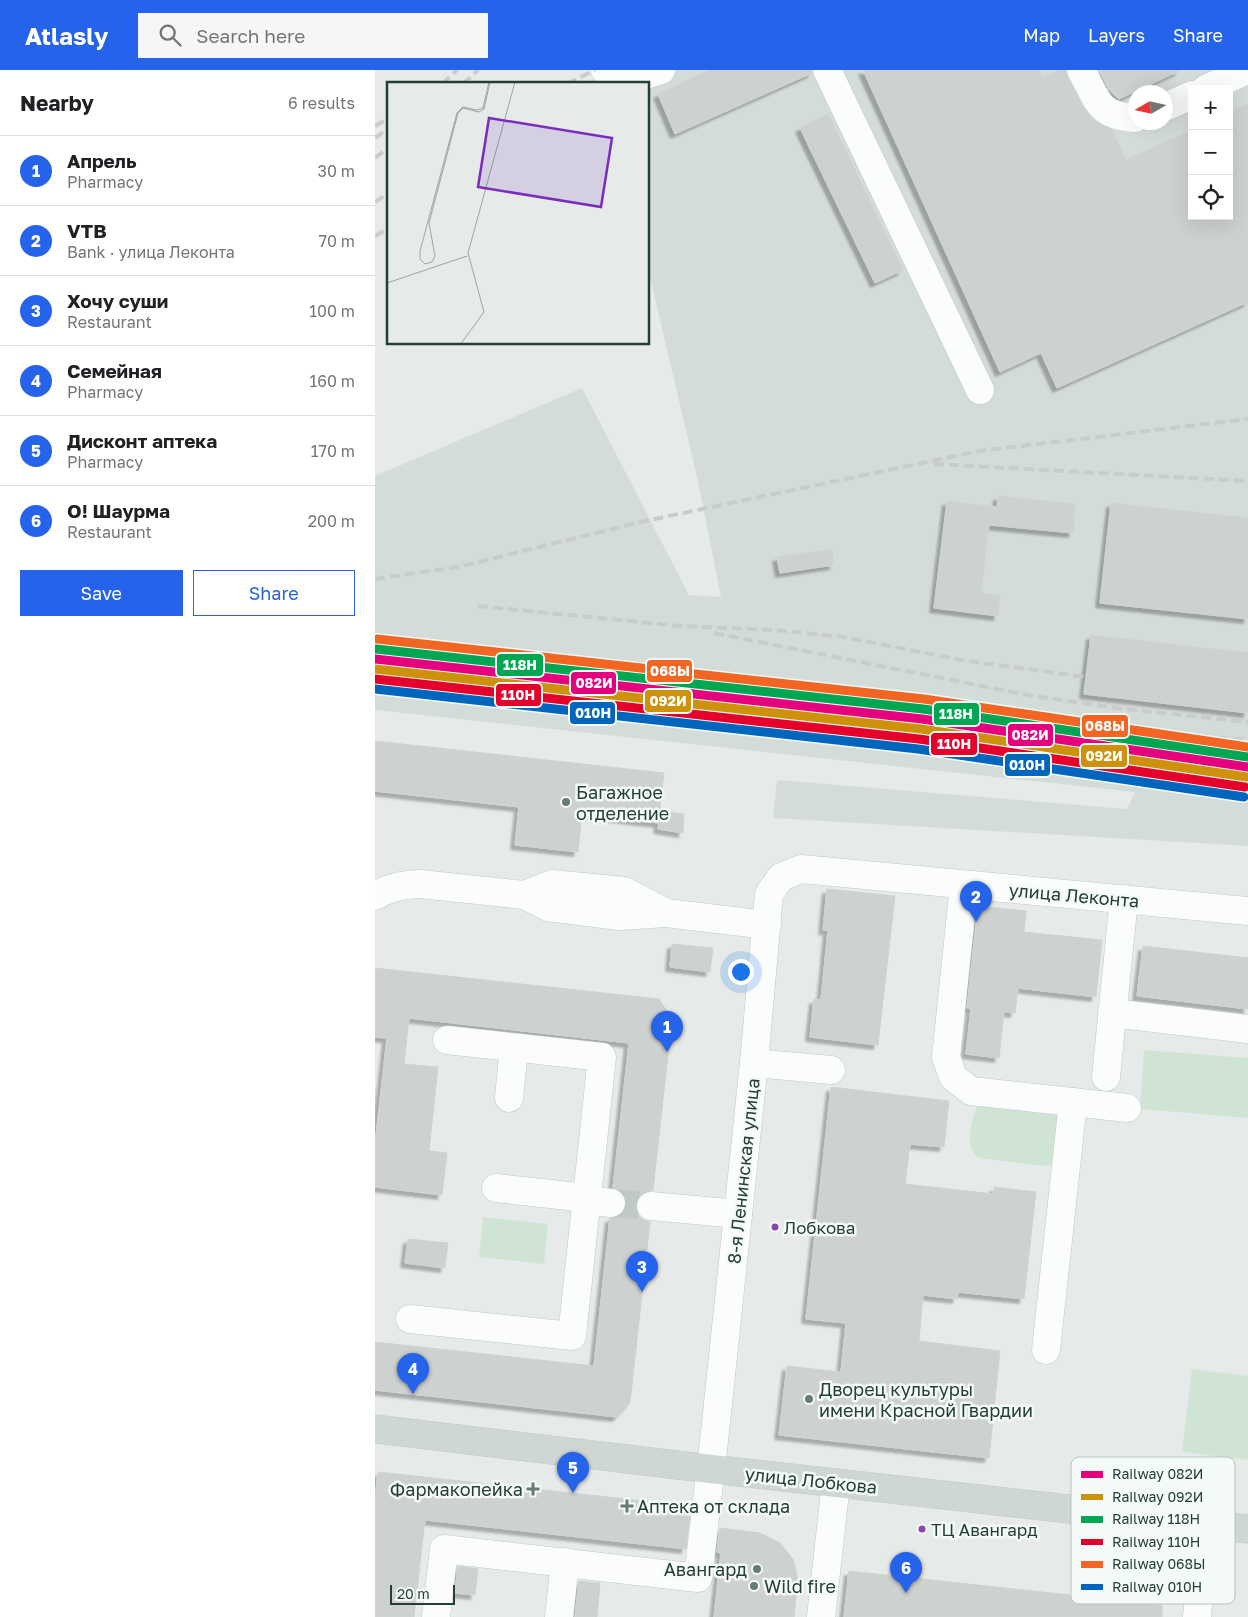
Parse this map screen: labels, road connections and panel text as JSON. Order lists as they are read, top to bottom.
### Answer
{
  "streets": {
    "main road": ["улица Лобкова"],
    "street": ["улица Леконта", "8-я Ленинская улица"]
  },
  "crossings": [
    ["улица Леконта", "8-я Ленинская улица"],
    ["8-я Ленинская улица", "улица Лобкова"]
  ],
  "places": {
    "other": [
      "Багажное отделение",
      "Лобкова",
      "Дворец культуры имени Красной Гвардии",
      "ТЦ Авангард",
      "Авангард",
      "Wild fire"
    ],
    "health": ["Фармакопейка", "Аптека от склада"]
  },
  "lines": [
    "rail line 068Ы",
    "rail line 118Н",
    "rail line 082И",
    "rail line 092И",
    "rail line 110Н",
    "rail line 010Н"
  ],
  "legend": [
    "Railway 082И",
    "Railway 092И",
    "Railway 118Н",
    "Railway 110Н",
    "Railway 068Ы",
    "Railway 010Н"
  ],
  "scale_bar": "20 m",
  "north": "left",
  "page": {
    "header": "Atlasly",
    "search": "Search here",
    "nav": ["Map", "Layers", "Share"],
    "heading": ["Nearby", "6 results"],
    "map_buttons": ["+", "−"],
    "list": [
      {
        "mark": "1",
        "name": "Апрель",
        "note": "Pharmacy",
        "value": "30 m"
      },
      {
        "mark": "2",
        "name": "VTB",
        "note": "Bank · улица Леконта",
        "value": "70 m"
      },
      {
        "mark": "3",
        "name": "Хочу суши",
        "note": "Restaurant",
        "value": "100 m"
      },
      {
        "mark": "4",
        "name": "Семейная",
        "note": "Pharmacy",
        "value": "160 m"
      },
      {
        "mark": "5",
        "name": "Дисконт аптека",
        "note": "Pharmacy",
        "value": "170 m"
      },
      {
        "mark": "6",
        "name": "О! Шаурма",
        "note": "Restaurant",
        "value": "200 m"
      }
    ],
    "buttons": ["Save", "Share"],
    "pins": [
      "2",
      "1",
      "3",
      "4",
      "5",
      "6"
    ],
    "scale": "20 m"
  }
}
